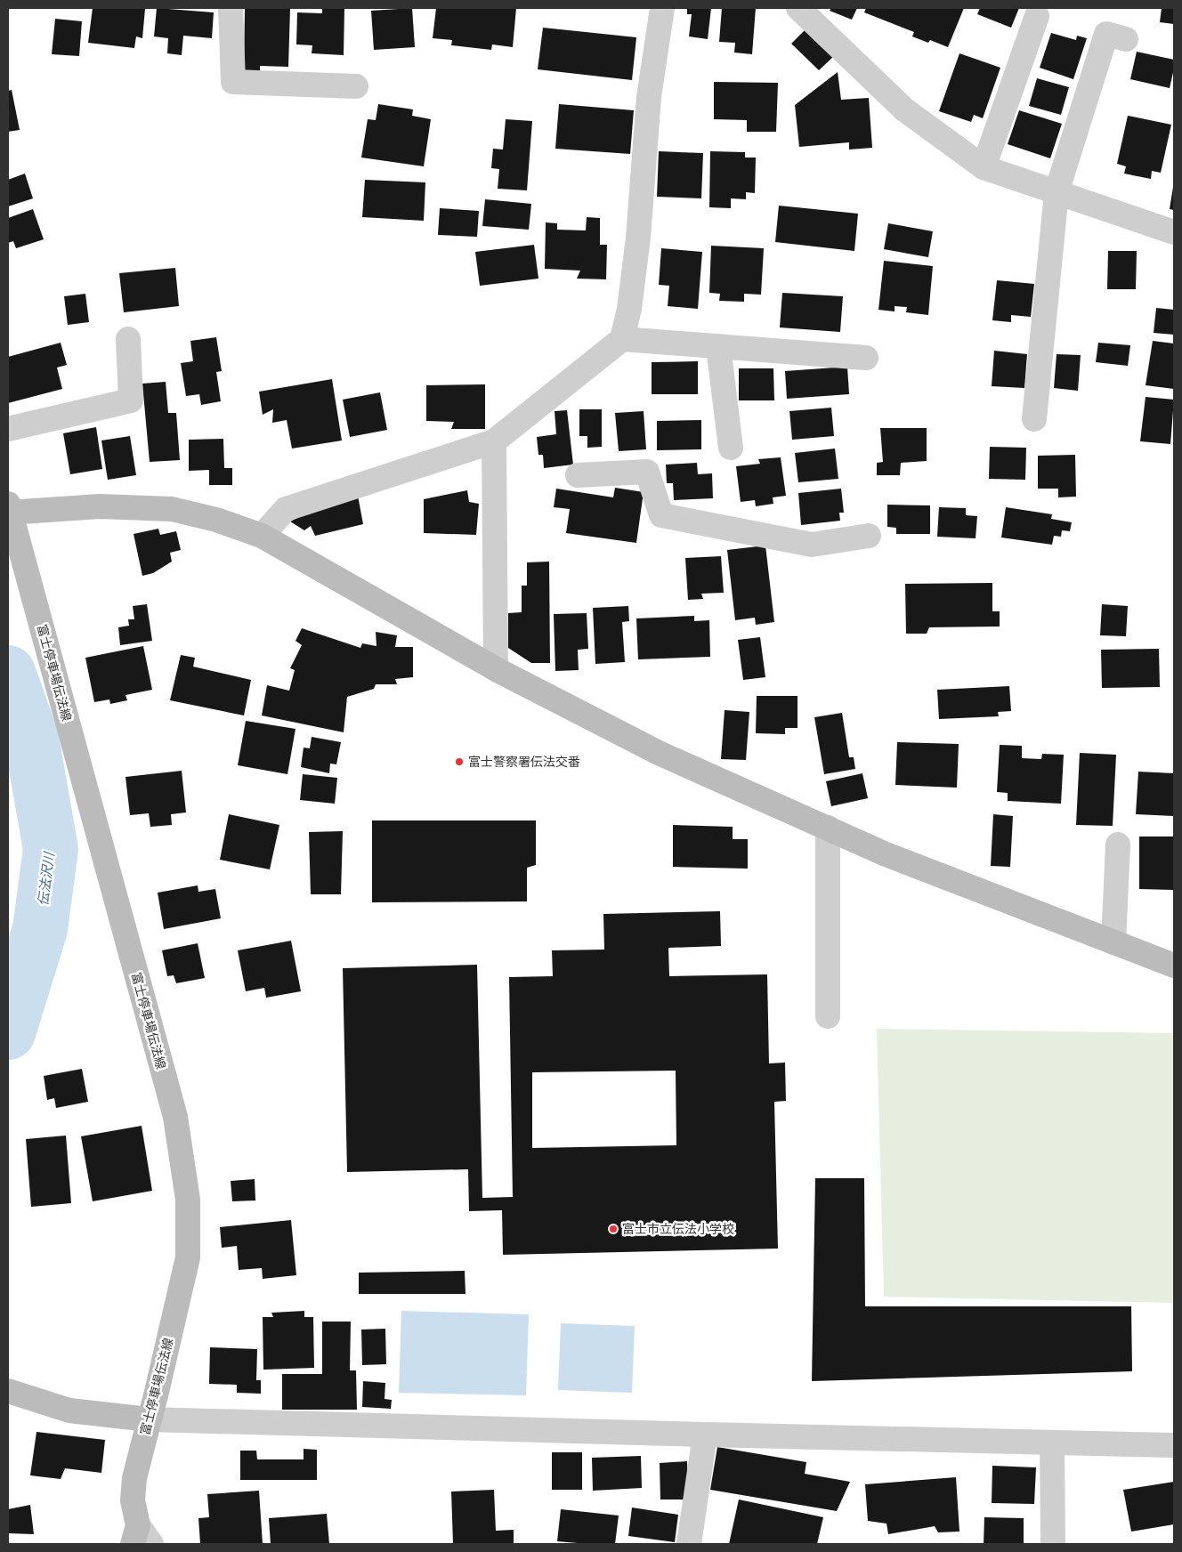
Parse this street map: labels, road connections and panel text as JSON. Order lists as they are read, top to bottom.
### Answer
{
  "streets": {
    "street": ["富士停車場伝法線"]
  },
  "water": ["伝法沢川"],
  "places": ["富士警察署伝法交番", "富士市立伝法小学校"]
}
